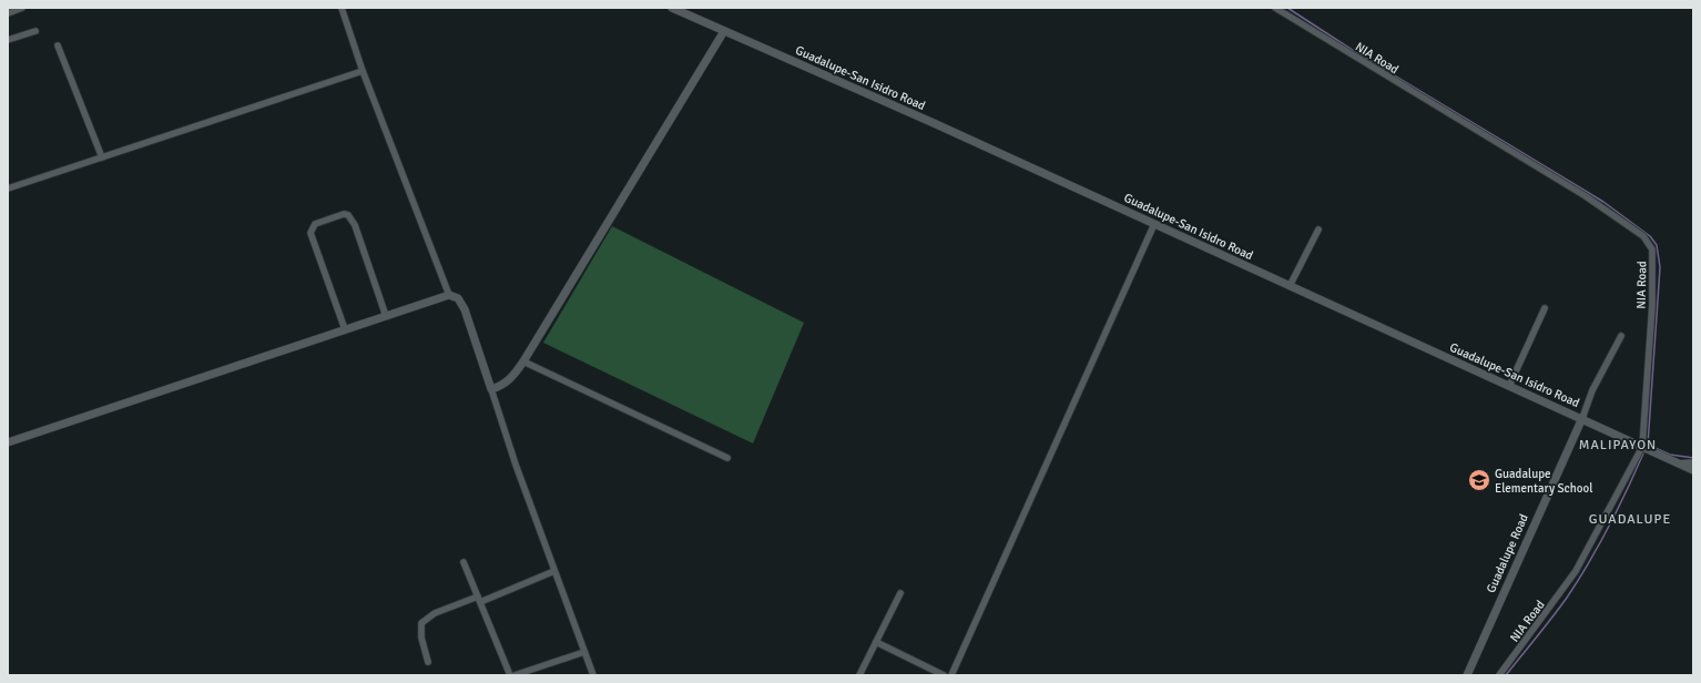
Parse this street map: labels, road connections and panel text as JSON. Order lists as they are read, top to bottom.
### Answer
{
  "streets": {
    "street": ["NIA Road", "Guadalupe-San Isidro Road", "Guadalupe Road"]
  },
  "crossings": [
    ["NIA Road", "Guadalupe-San Isidro Road"],
    ["Guadalupe-San Isidro Road", "Guadalupe Road"]
  ],
  "districts": ["MALIPAYON", "GUADALUPE"],
  "places": {
    "school or university": ["Guadalupe Elementary School"]
  }
}
